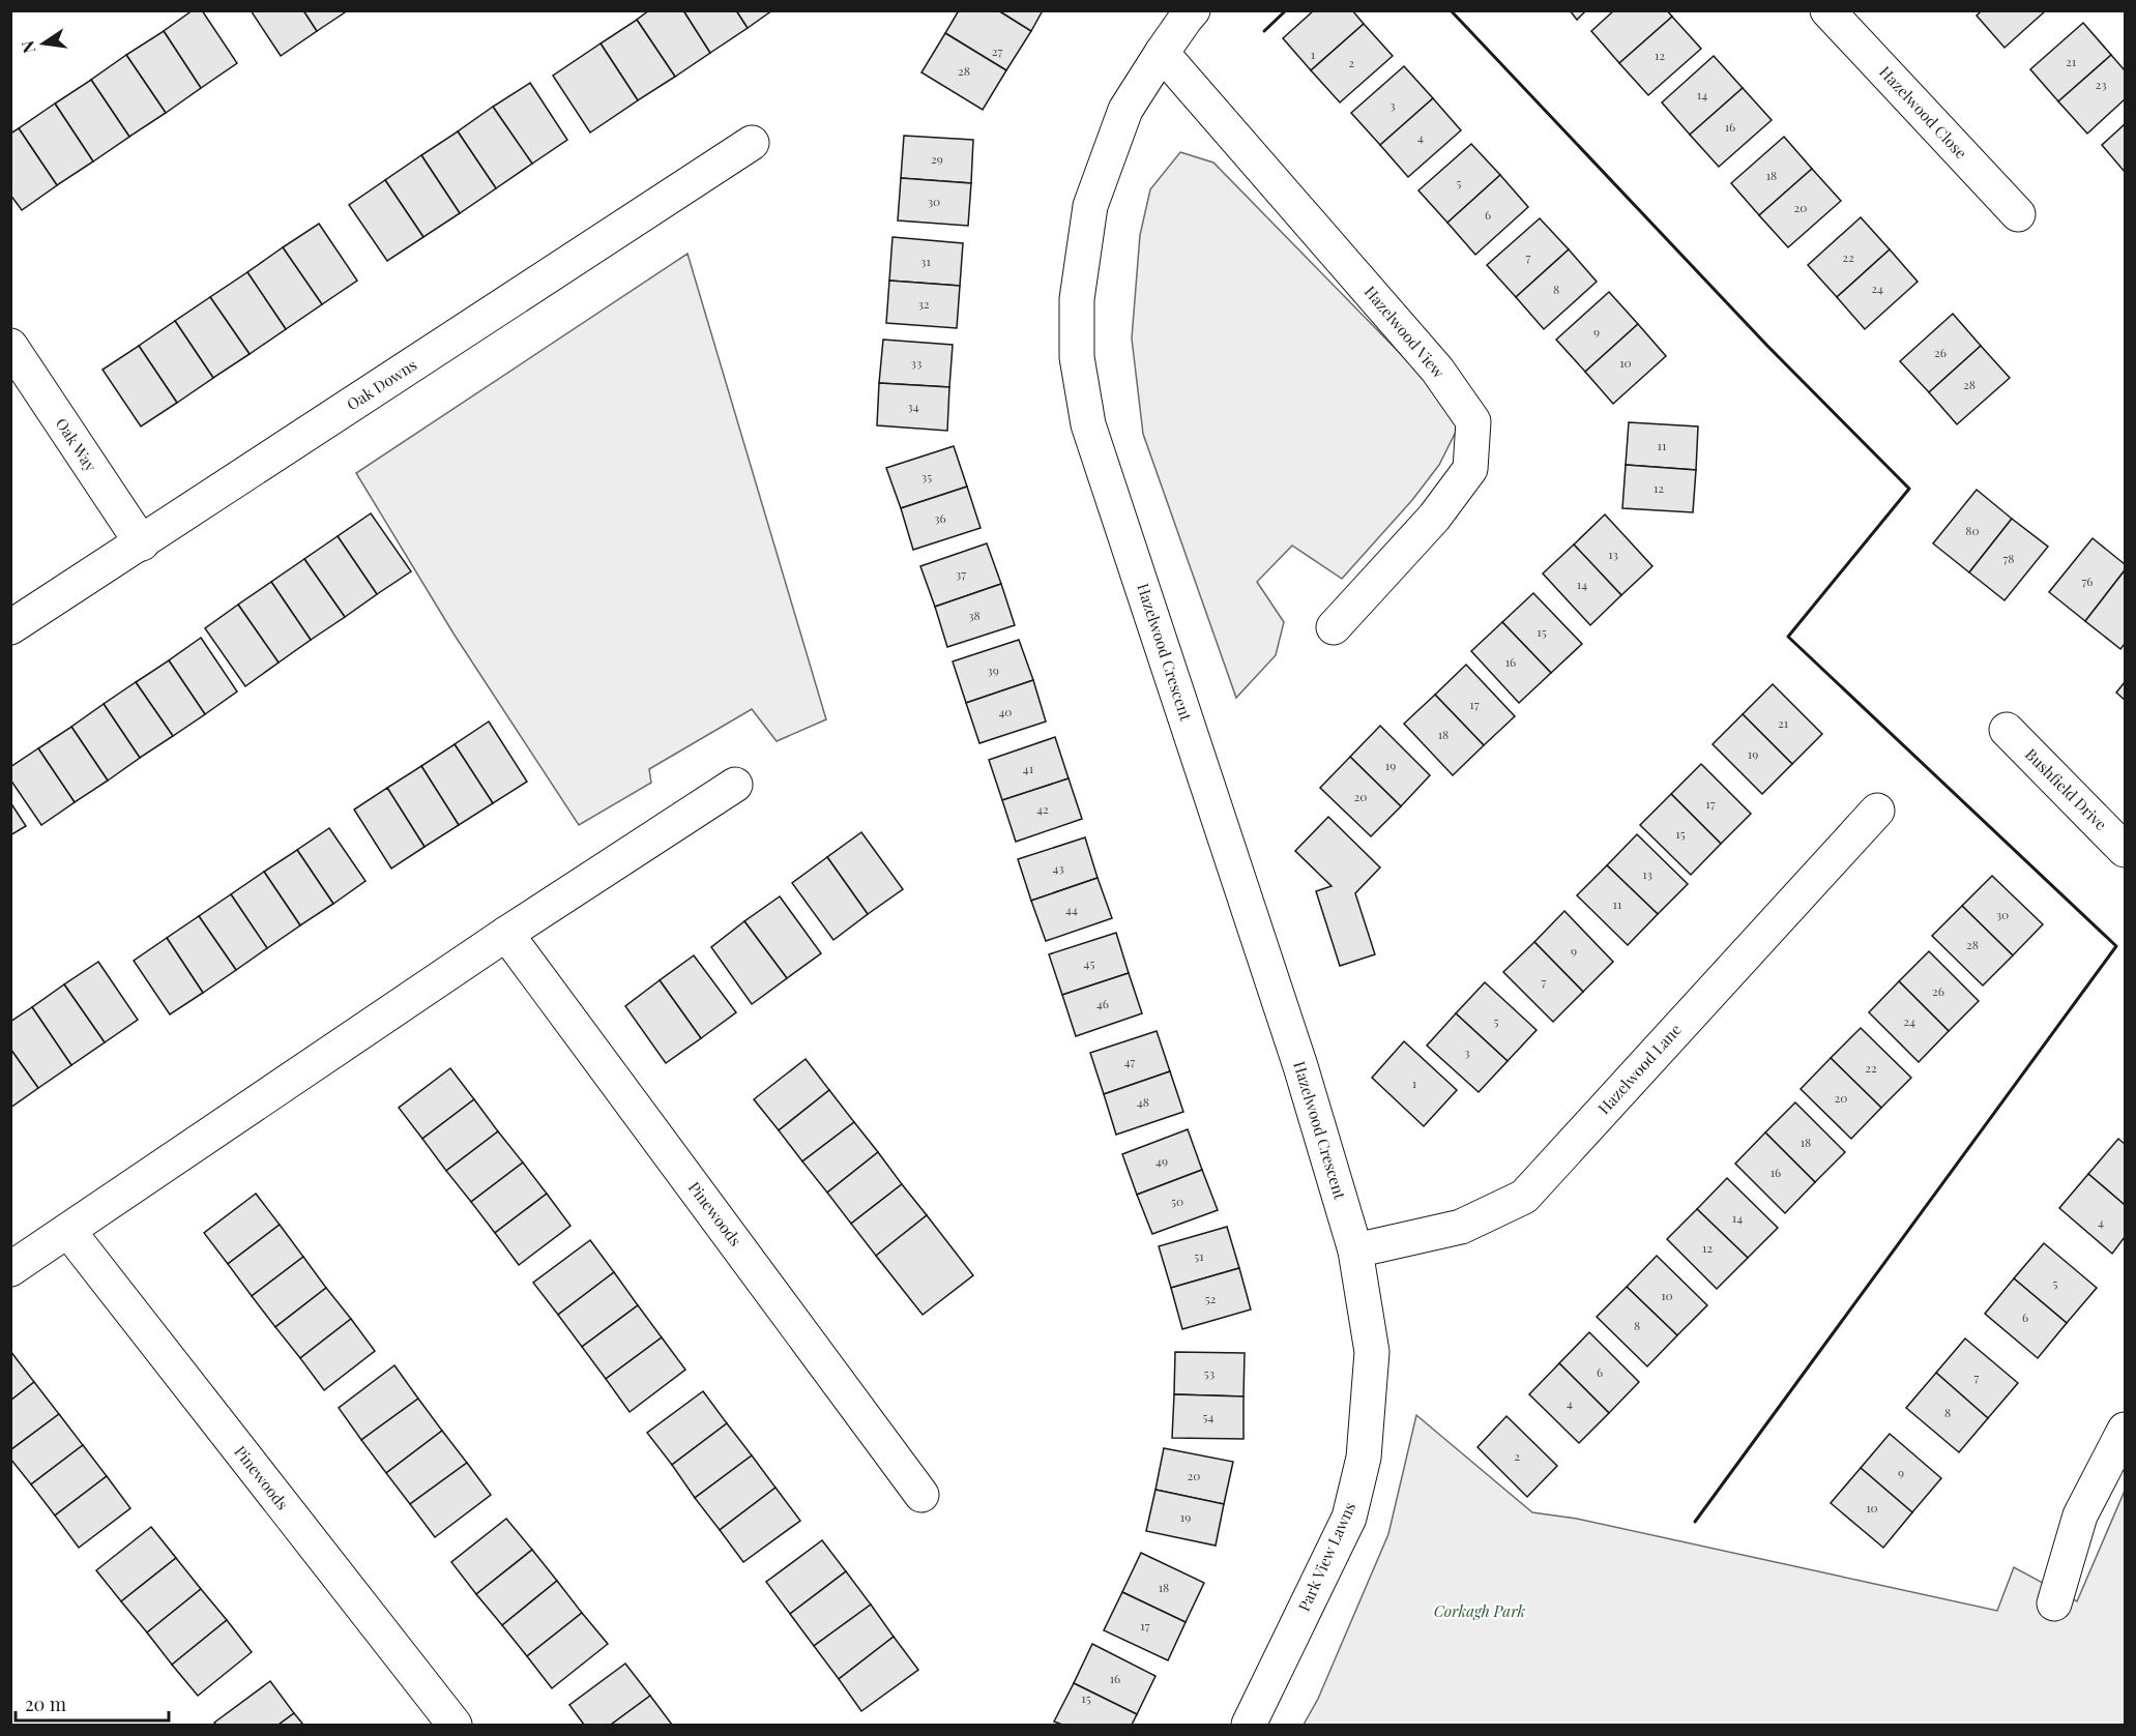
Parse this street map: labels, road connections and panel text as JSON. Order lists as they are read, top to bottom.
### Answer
{
  "streets": {
    "street": [
      "Hazelwood Close",
      "Hazelwood View",
      "Oak Downs",
      "Oak Way",
      "Hazelwood Crescent",
      "Bushfield Drive",
      "Hazelwood Lane",
      "Pinewoods",
      "Park View Lawns"
    ]
  },
  "crossings": [
    ["Hazelwood View", "Hazelwood Crescent"],
    ["Oak Downs", "Oak Way"],
    ["Hazelwood Crescent", "Hazelwood Lane"],
    ["Hazelwood Crescent", "Park View Lawns"]
  ],
  "parks": ["Corkagh Park"],
  "house_numbers": [
    "27",
    "1",
    "12",
    "21",
    "2",
    "28",
    "23",
    "14",
    "3",
    "16",
    "4",
    "29",
    "18",
    "5",
    "30",
    "20",
    "6",
    "7",
    "22",
    "31",
    "24",
    "8",
    "32",
    "9",
    "26",
    "33",
    "10",
    "28",
    "34",
    "11",
    "35",
    "12",
    "36",
    "80",
    "13",
    "78",
    "37",
    "76",
    "14",
    "38",
    "15",
    "16",
    "39",
    "17",
    "40",
    "21",
    "18",
    "19",
    "19",
    "41",
    "20",
    "17",
    "42",
    "15",
    "43",
    "13",
    "11",
    "44",
    "30",
    "28",
    "9",
    "45",
    "7",
    "26",
    "46",
    "5",
    "24",
    "3",
    "47",
    "22",
    "1",
    "20",
    "48",
    "18",
    "49",
    "16",
    "50",
    "14",
    "4",
    "12",
    "51",
    "5",
    "10",
    "52",
    "6",
    "8",
    "6",
    "53",
    "7",
    "4",
    "8",
    "54",
    "2",
    "9",
    "20",
    "10",
    "19",
    "18",
    "17",
    "16",
    "15"
  ],
  "scale_bar": "20 m",
  "north": "left"
}
